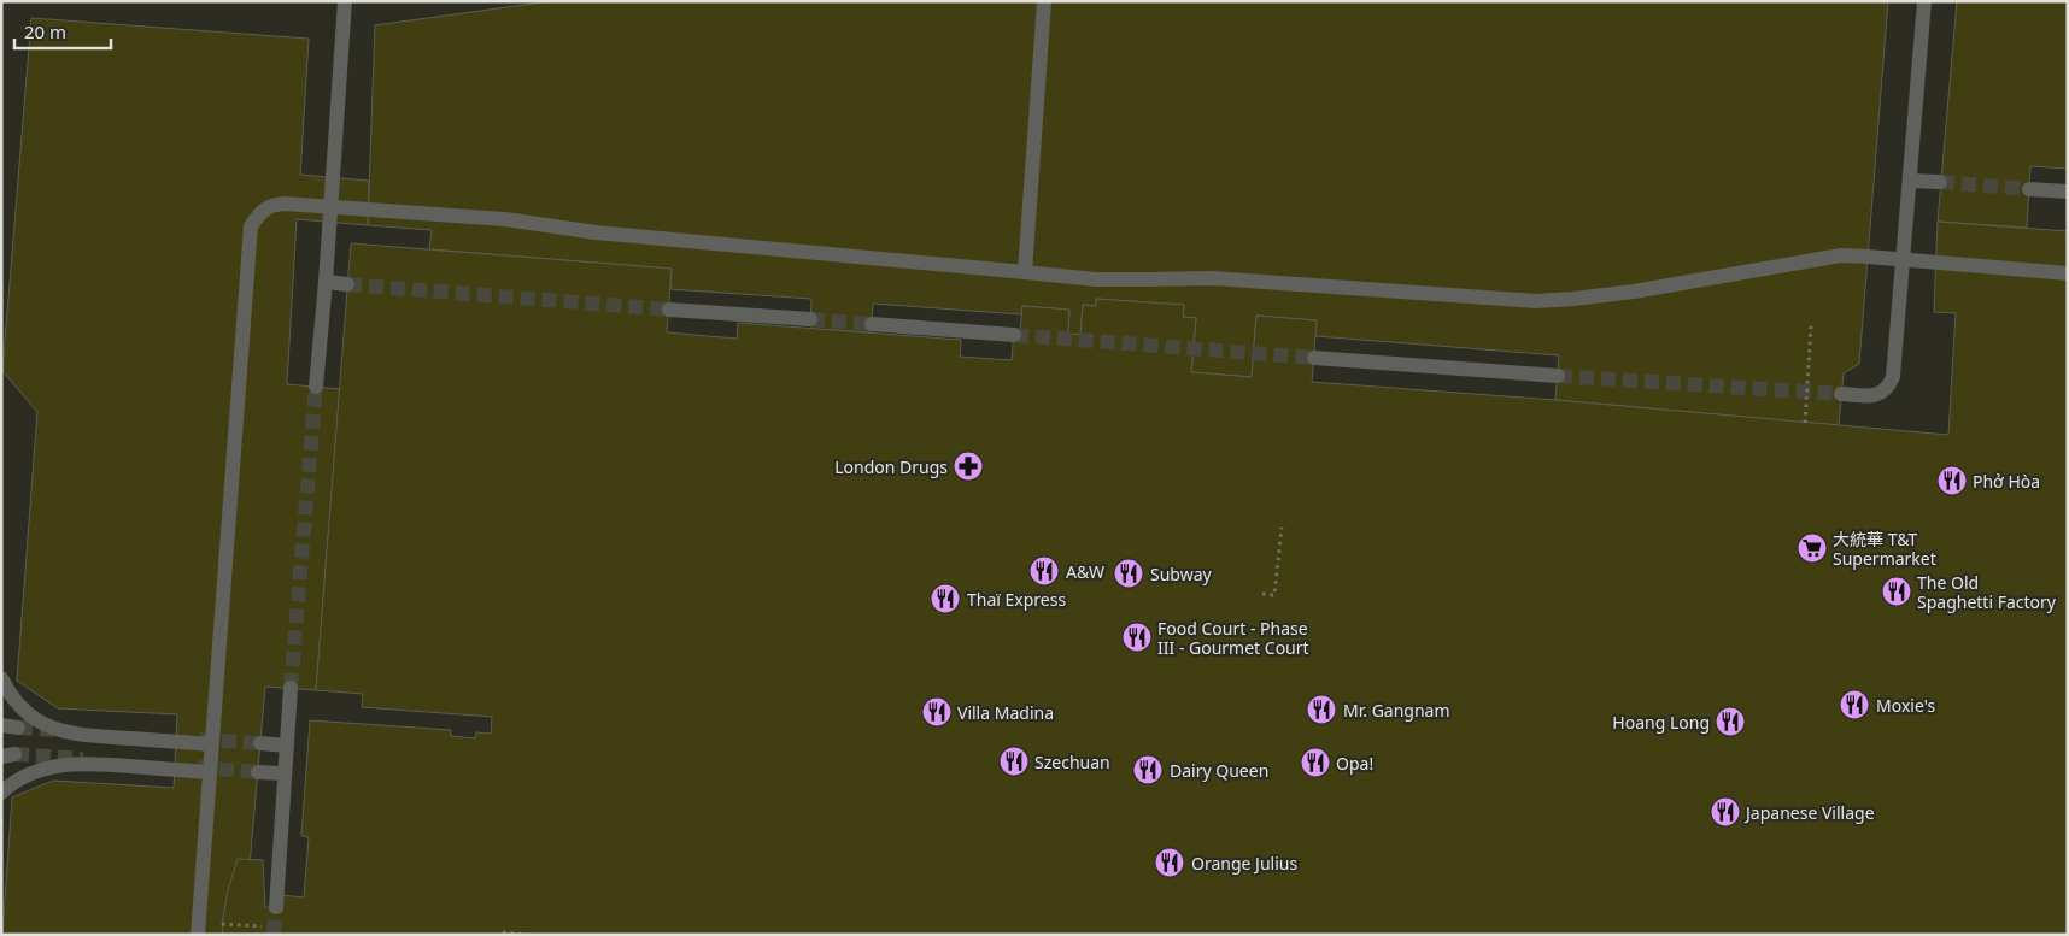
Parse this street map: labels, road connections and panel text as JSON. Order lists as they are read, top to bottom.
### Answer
{
  "places": {
    "pharmacy": ["London Drugs"],
    "restaurant": [
      "Phở Hòa",
      "A&W",
      "Subway",
      "The Old Spaghetti Factory",
      "Thaï Express",
      "Food Court - Phase III - Gourmet Court",
      "Moxie's",
      "Mr. Gangnam",
      "Villa Madina",
      "Hoang Long",
      "Szechuan",
      "Opa!",
      "Dairy Queen",
      "Japanese Village",
      "Orange Julius"
    ],
    "supermarket": ["大統華 T&T Supermarket"]
  },
  "scale_bar": "20 m"
}
